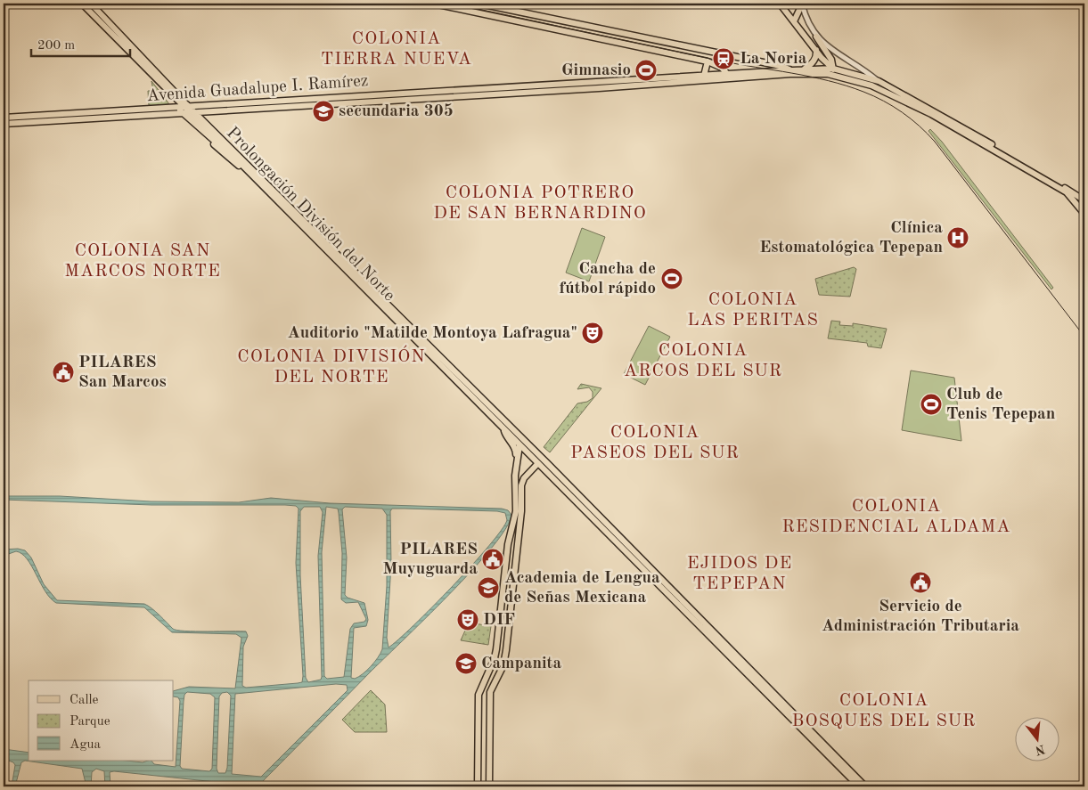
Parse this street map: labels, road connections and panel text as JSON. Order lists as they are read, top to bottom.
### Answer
{
  "streets": {
    "main road": ["Avenida Guadalupe I. Ramírez", "Prolongación División del Norte"]
  },
  "crossings": [
    ["Avenida Guadalupe I. Ramírez", "Prolongación División del Norte"]
  ],
  "districts": [
    "COLONIA TIERRA NUEVA",
    "COLONIA POTRERO DE SAN BERNARDINO",
    "COLONIA SAN MARCOS NORTE",
    "COLONIA LAS PERITAS",
    "COLONIA ARCOS DEL SUR",
    "COLONIA DIVISIÓN DEL NORTE",
    "COLONIA PASEOS DEL SUR",
    "COLONIA RESIDENCIAL ALDAMA",
    "EJIDOS DE TEPEPAN",
    "COLONIA BOSQUES DEL SUR"
  ],
  "places": {
    "station": ["La Noria"],
    "sports": ["Gimnasio", "Cancha de fútbol rápido", "Club de Tenis Tepepan"],
    "school or university": ["secundaria 305", "Academia de Lengua de Señas Mexicana", "Campanita"],
    "hospital": ["Clínica Estomatológica Tepepan"],
    "theatre": ["Auditorio \"Matilde Montoya Lafragua\"", "DIF"],
    "public building": ["PILARES San Marcos", "PILARES Muyuguarda", "Servicio de Administración Tributaria"]
  },
  "legend": ["Calle", "Parque", "Agua"],
  "scale_bar": "200 m",
  "north": "bottom"
}
